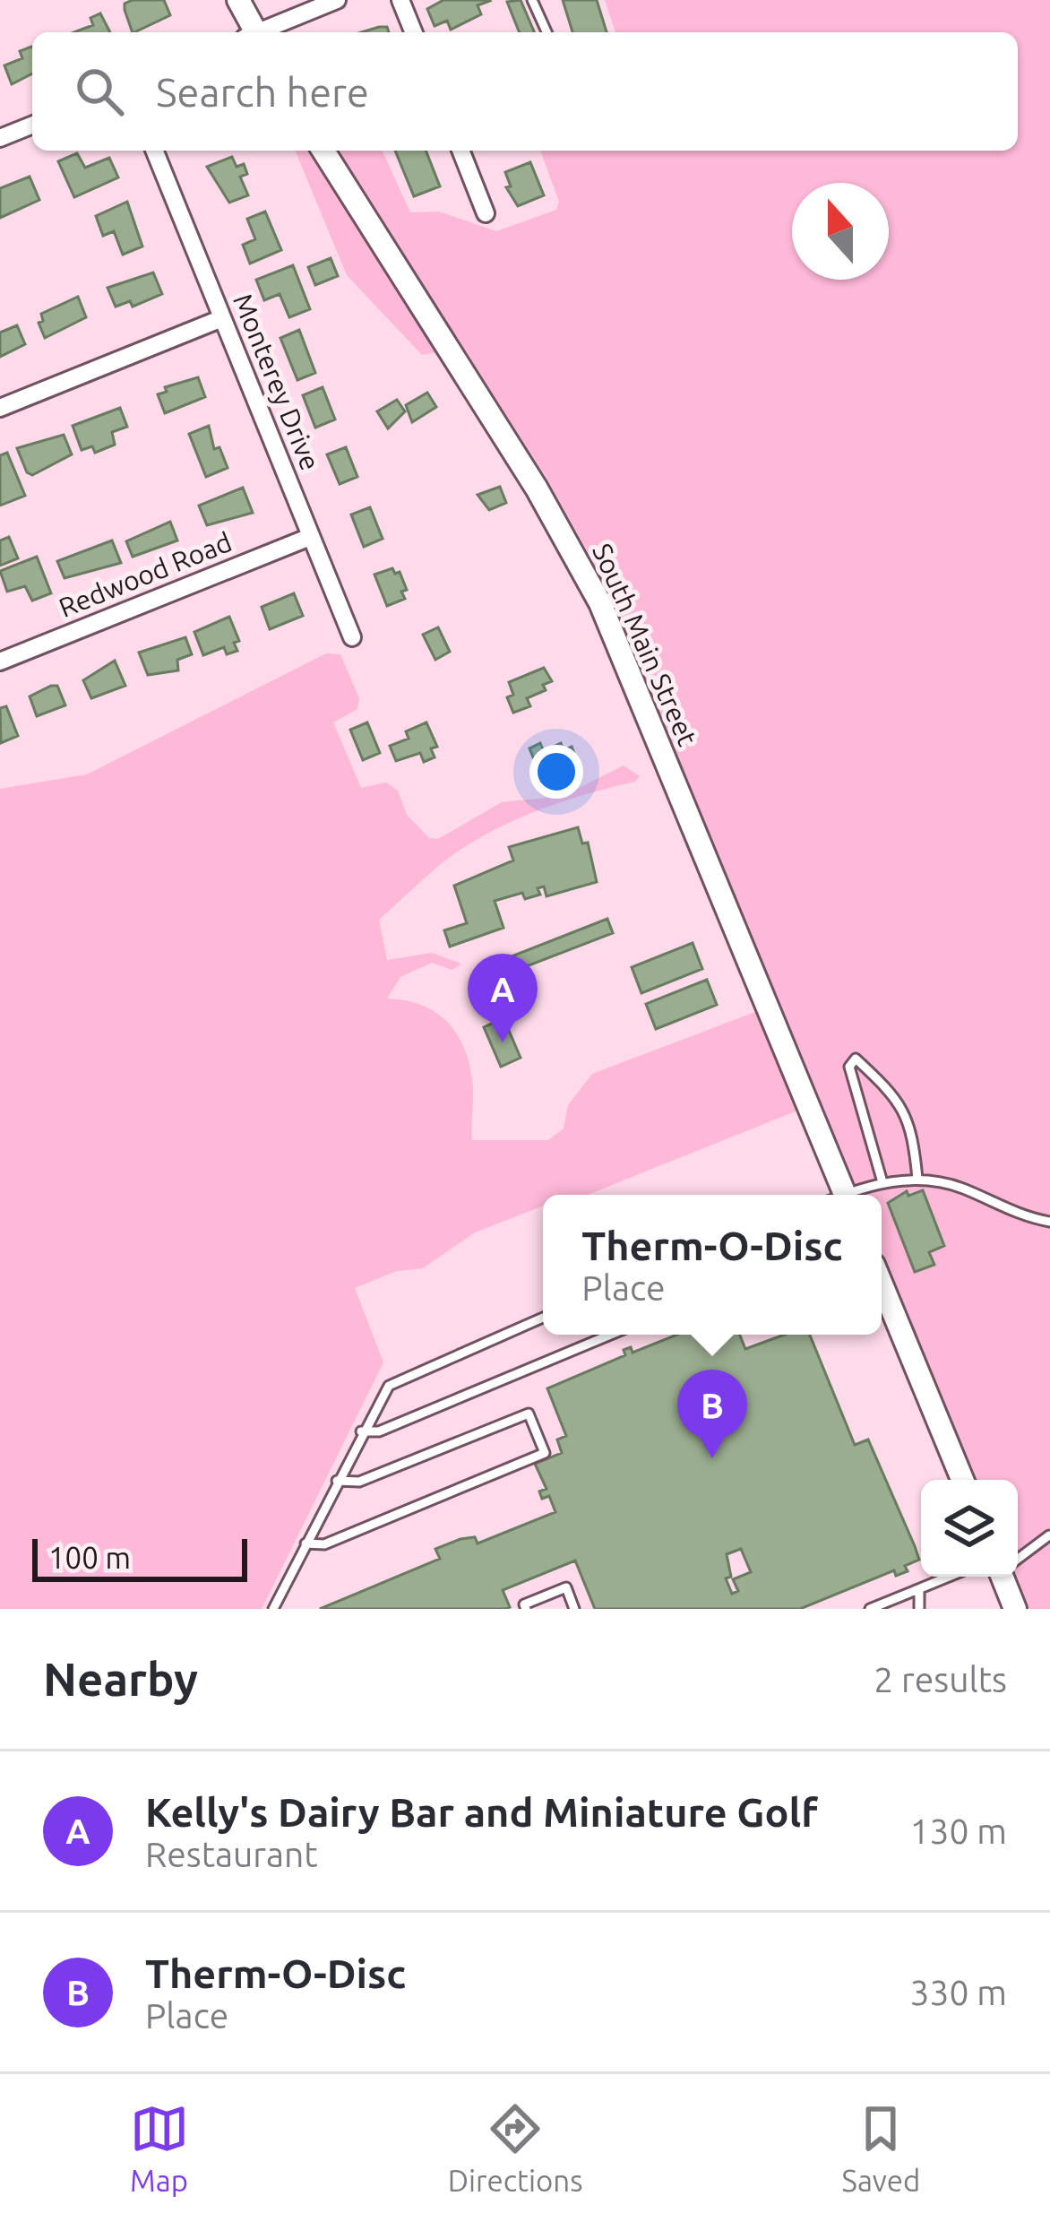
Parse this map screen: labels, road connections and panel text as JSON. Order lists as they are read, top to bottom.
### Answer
{
  "streets": {
    "street": ["Monterey Drive", "Redwood Road", "South Main Street"]
  },
  "crossings": [
    ["Monterey Drive", "Redwood Road"]
  ],
  "scale_bar": "100 m",
  "north": "top",
  "page": {
    "search": "Search here",
    "pins": ["A", "B"],
    "popup": ["Therm-O-Disc", "Place"],
    "scale": "100 m",
    "heading": ["Nearby", "2 results"],
    "list": [
      {
        "mark": "A",
        "name": "Kelly's Dairy Bar and Miniature Golf",
        "note": "Restaurant",
        "value": "130 m"
      },
      {
        "mark": "B",
        "name": "Therm-O-Disc",
        "note": "Place",
        "value": "330 m"
      }
    ],
    "nav": ["Map", "Directions", "Saved"]
  }
}
